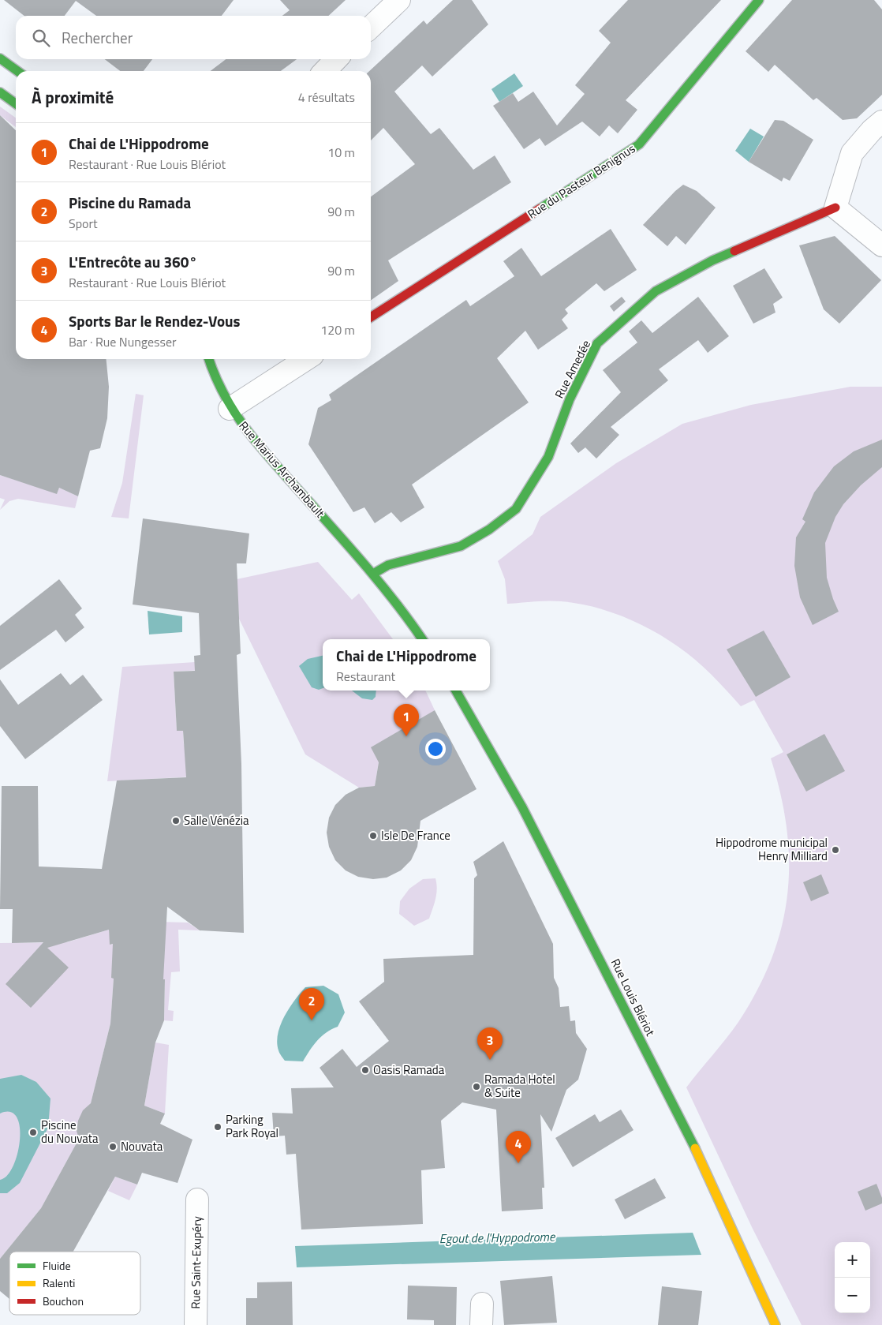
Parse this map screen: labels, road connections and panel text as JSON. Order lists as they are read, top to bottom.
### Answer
{
  "streets": {
    "street": [
      "Rue du Pasteur Benignus",
      "Rue Amedée",
      "Rue Marius Archambault",
      "Rue Louis Blériot",
      "Rue Saint-Exupéry"
    ]
  },
  "crossings": [
    ["Rue Amedée", "Rue Marius Archambault"]
  ],
  "water": ["Egout de l'Hyppodrome"],
  "places": [
    "Salle Vénézia",
    "Isle De France",
    "Hippodrome municipal Henry Milliard",
    "Oasis Ramada",
    "Ramada Hotel & Suite",
    "Parking Park Royal",
    "Piscine du Nouvata",
    "Nouvata"
  ],
  "legend": ["Fluide", "Ralenti", "Bouchon"],
  "page": {
    "search": "Rechercher",
    "heading": ["À proximité", "4 résultats"],
    "list": [
      {
        "mark": "1",
        "name": "Chai de L'Hippodrome",
        "note": "Restaurant · Rue Louis Blériot",
        "value": "10 m"
      },
      {
        "mark": "2",
        "name": "Piscine du Ramada",
        "note": "Sport",
        "value": "90 m"
      },
      {
        "mark": "3",
        "name": "L'Entrecôte au 360°",
        "note": "Restaurant · Rue Louis Blériot",
        "value": "90 m"
      },
      {
        "mark": "4",
        "name": "Sports Bar le Rendez-Vous",
        "note": "Bar · Rue Nungesser",
        "value": "120 m"
      }
    ],
    "popup": ["Chai de L'Hippodrome", "Restaurant"],
    "pins": [
      "1",
      "2",
      "3",
      "4"
    ],
    "map_buttons": ["+", "−"]
  }
}
